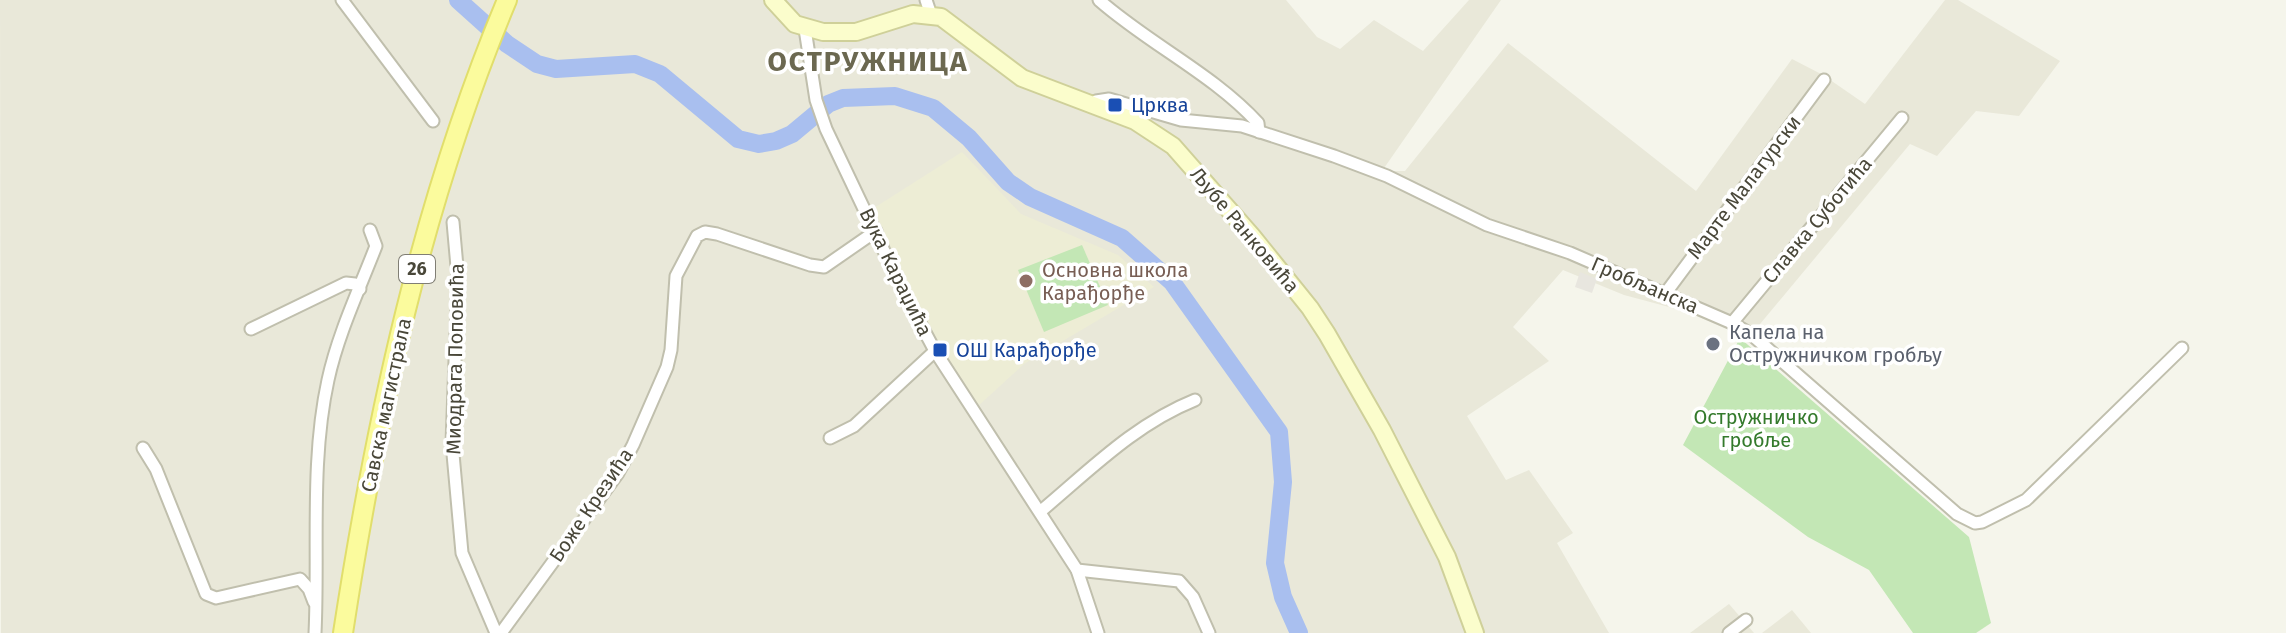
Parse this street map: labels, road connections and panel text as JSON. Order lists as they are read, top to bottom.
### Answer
{
  "streets": {
    "main road": ["26", "Савска магистрала"],
    "street": [
      "Марте Малагурски",
      "Славка Суботића",
      "Љубе Ранковића",
      "Вука Караџића",
      "Гробљанска",
      "Миодрага Поповића",
      "Боже Крезића"
    ]
  },
  "crossings": [
    ["Марте Малагурски", "Гробљанска"],
    ["Славка Суботића", "Гробљанска"],
    ["Љубе Ранковића", "Вука Караџића"],
    ["Љубе Ранковића", "Гробљанска"],
    ["Вука Караџића", "Боже Крезића"],
    ["Миодрага Поповића", "Боже Крезића"]
  ],
  "districts": ["ОСТРУЖНИЦА"],
  "parks": ["Остружничко гробље"],
  "places": {
    "transit": ["Црква", "ОШ Карађорђе"],
    "other": ["Основна школа Карађорђе", "Капела на Остружничком гробљу"]
  }
}
